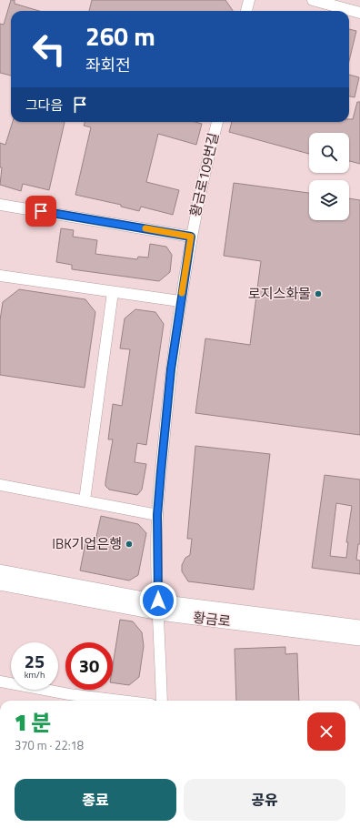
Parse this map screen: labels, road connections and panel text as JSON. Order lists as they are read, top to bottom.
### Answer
{
  "streets": {
    "street": ["황금로109번길", "황금로"]
  },
  "crossings": [
    ["황금로109번길", "황금로"]
  ],
  "places": ["로지스화물", "IBK기업은행"],
  "page": {
    "turn": ["260 m", "좌회전"],
    "then": "그다음",
    "speed": "25 km/h",
    "limit": "30",
    "heading": ["1 분", "370 m · 22:18"],
    "buttons": ["종료", "공유"]
  }
}
